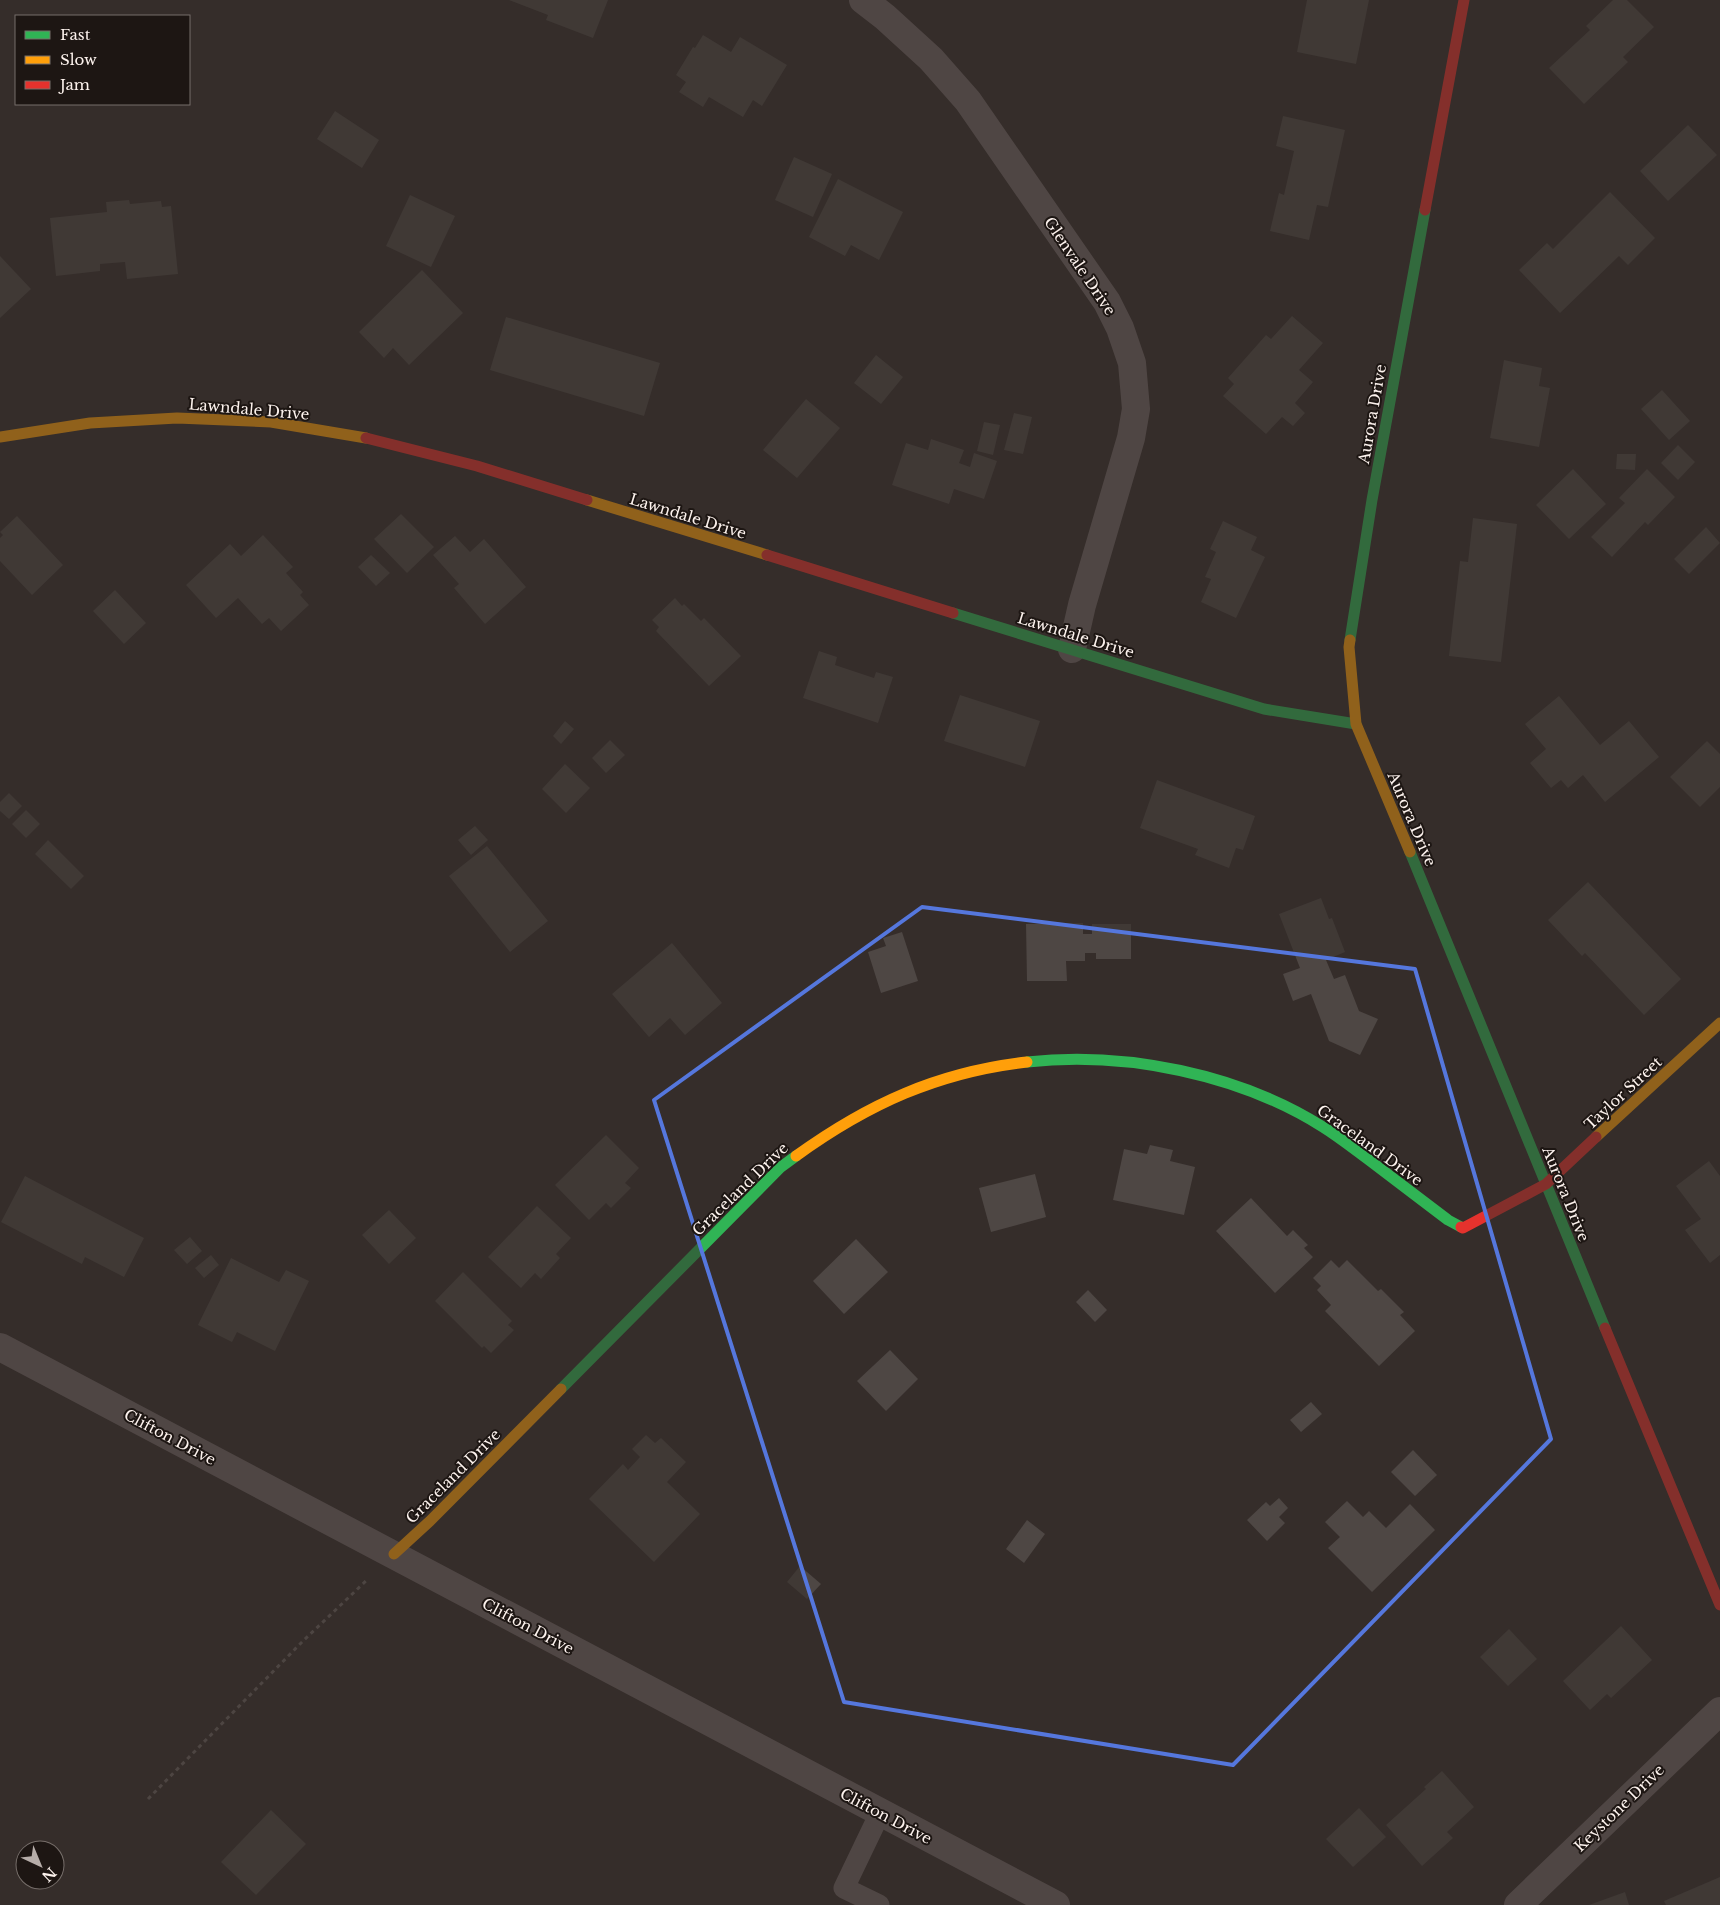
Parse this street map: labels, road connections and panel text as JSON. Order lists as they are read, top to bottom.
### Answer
{
  "streets": {
    "street": [
      "Glenvale Drive",
      "Lawndale Drive",
      "Aurora Drive",
      "Taylor Street",
      "Graceland Drive",
      "Clifton Drive",
      "Keystone Drive"
    ]
  },
  "crossings": [
    ["Glenvale Drive", "Lawndale Drive"],
    ["Lawndale Drive", "Aurora Drive"],
    ["Aurora Drive", "Taylor Street"],
    ["Aurora Drive", "Graceland Drive"],
    ["Taylor Street", "Graceland Drive"],
    ["Graceland Drive", "Clifton Drive"]
  ],
  "legend": ["Fast", "Slow", "Jam"],
  "north": "bottom right"
}
